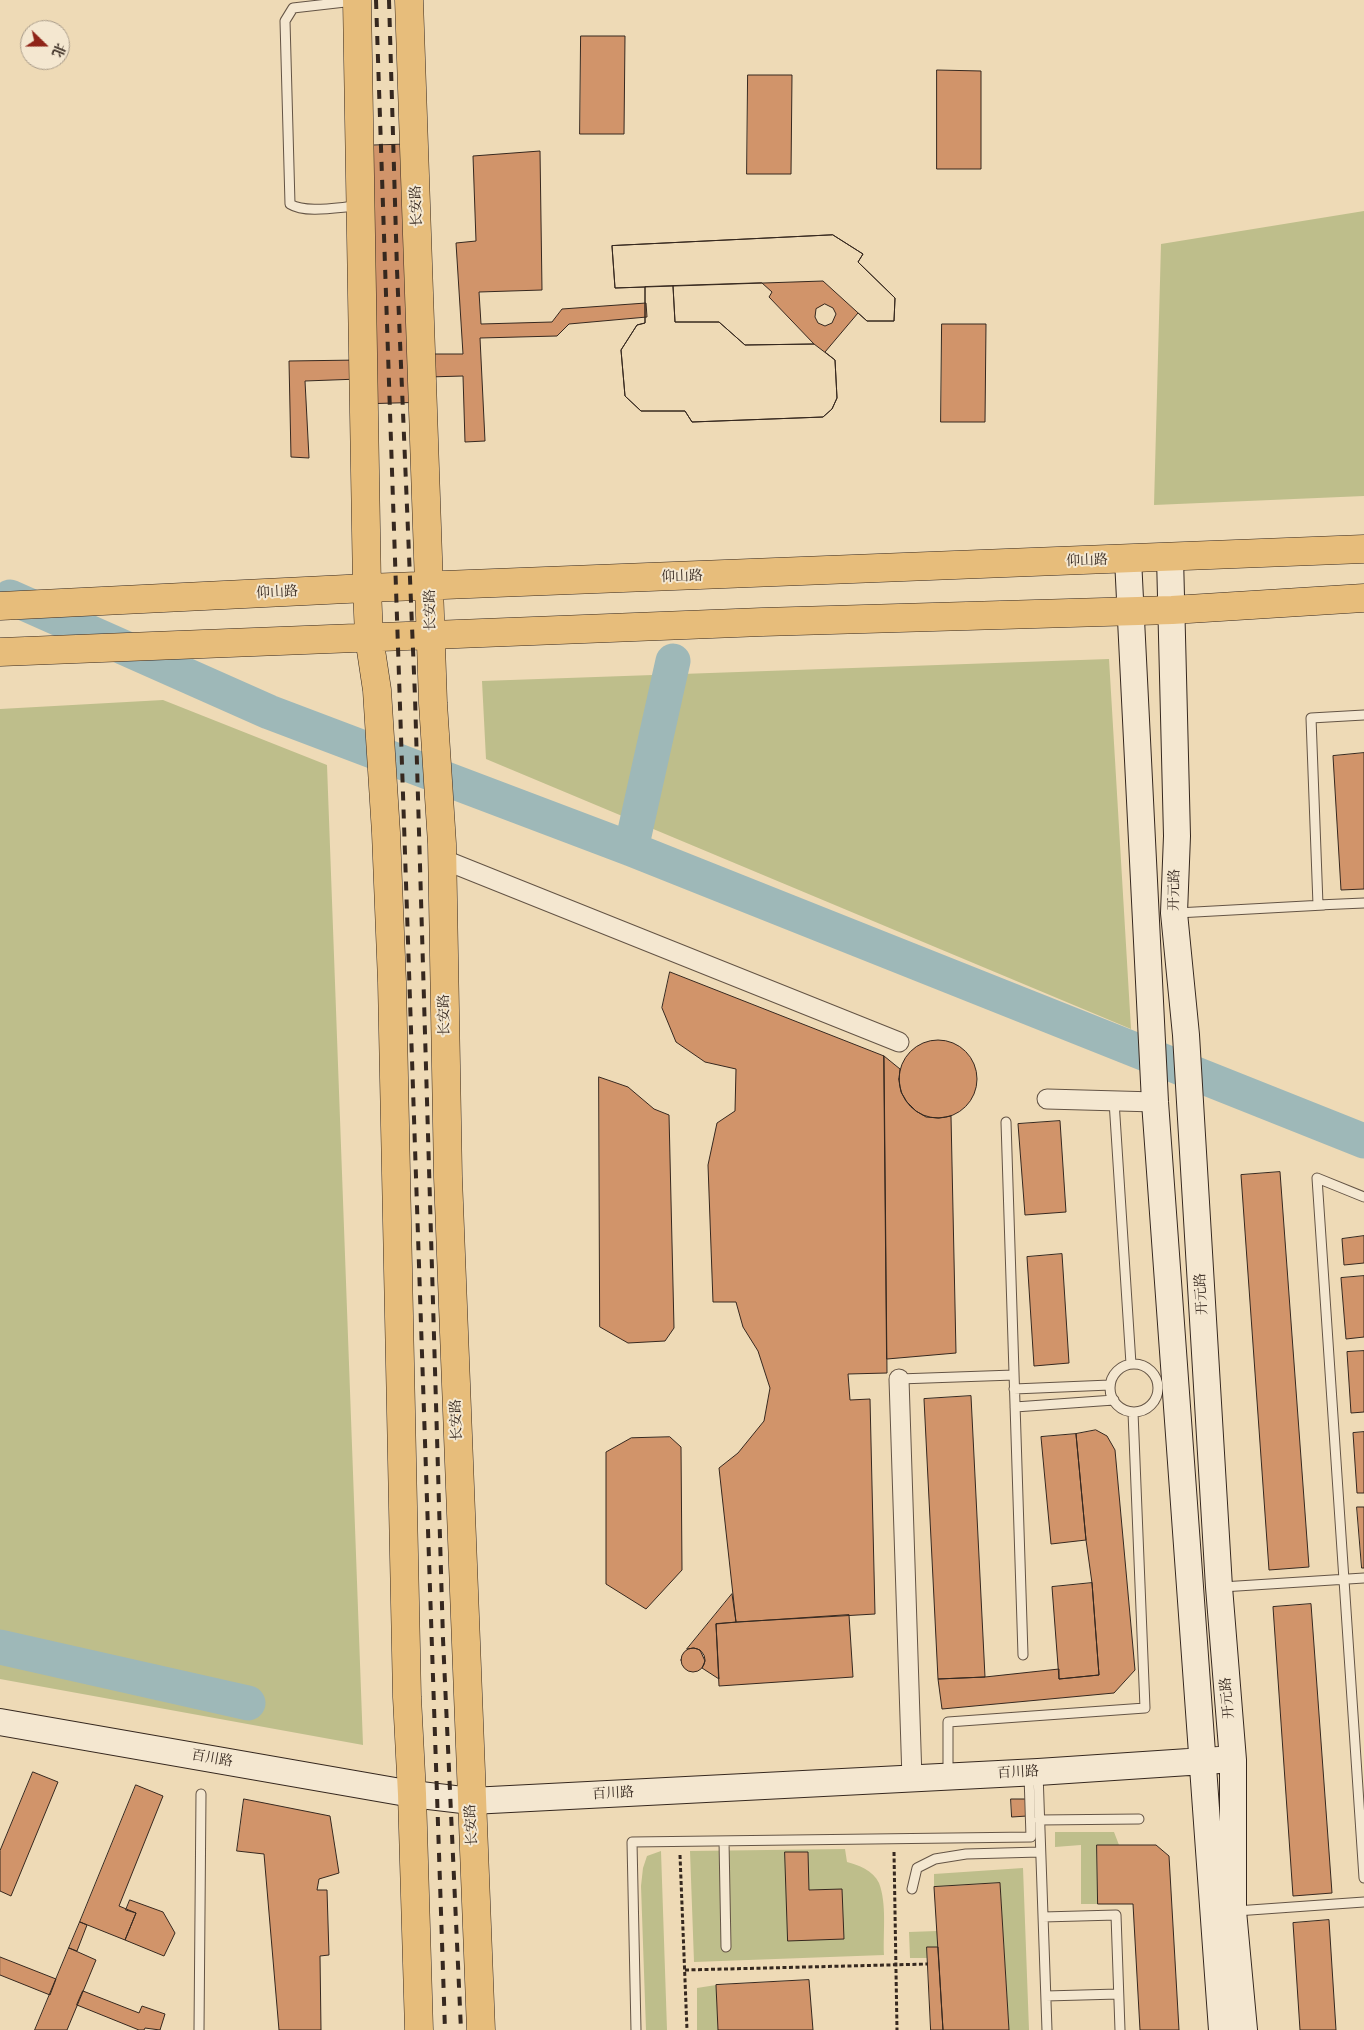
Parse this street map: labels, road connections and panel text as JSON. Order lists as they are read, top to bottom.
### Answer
{
  "streets": {
    "main road": [
      "长安路",
      "仰山路",
      "开元路",
      "百川路"
    ]
  },
  "crossings": [
    ["长安路", "仰山路"],
    ["长安路", "百川路"],
    ["仰山路", "开元路"],
    ["开元路", "百川路"]
  ],
  "north": "right"
}
